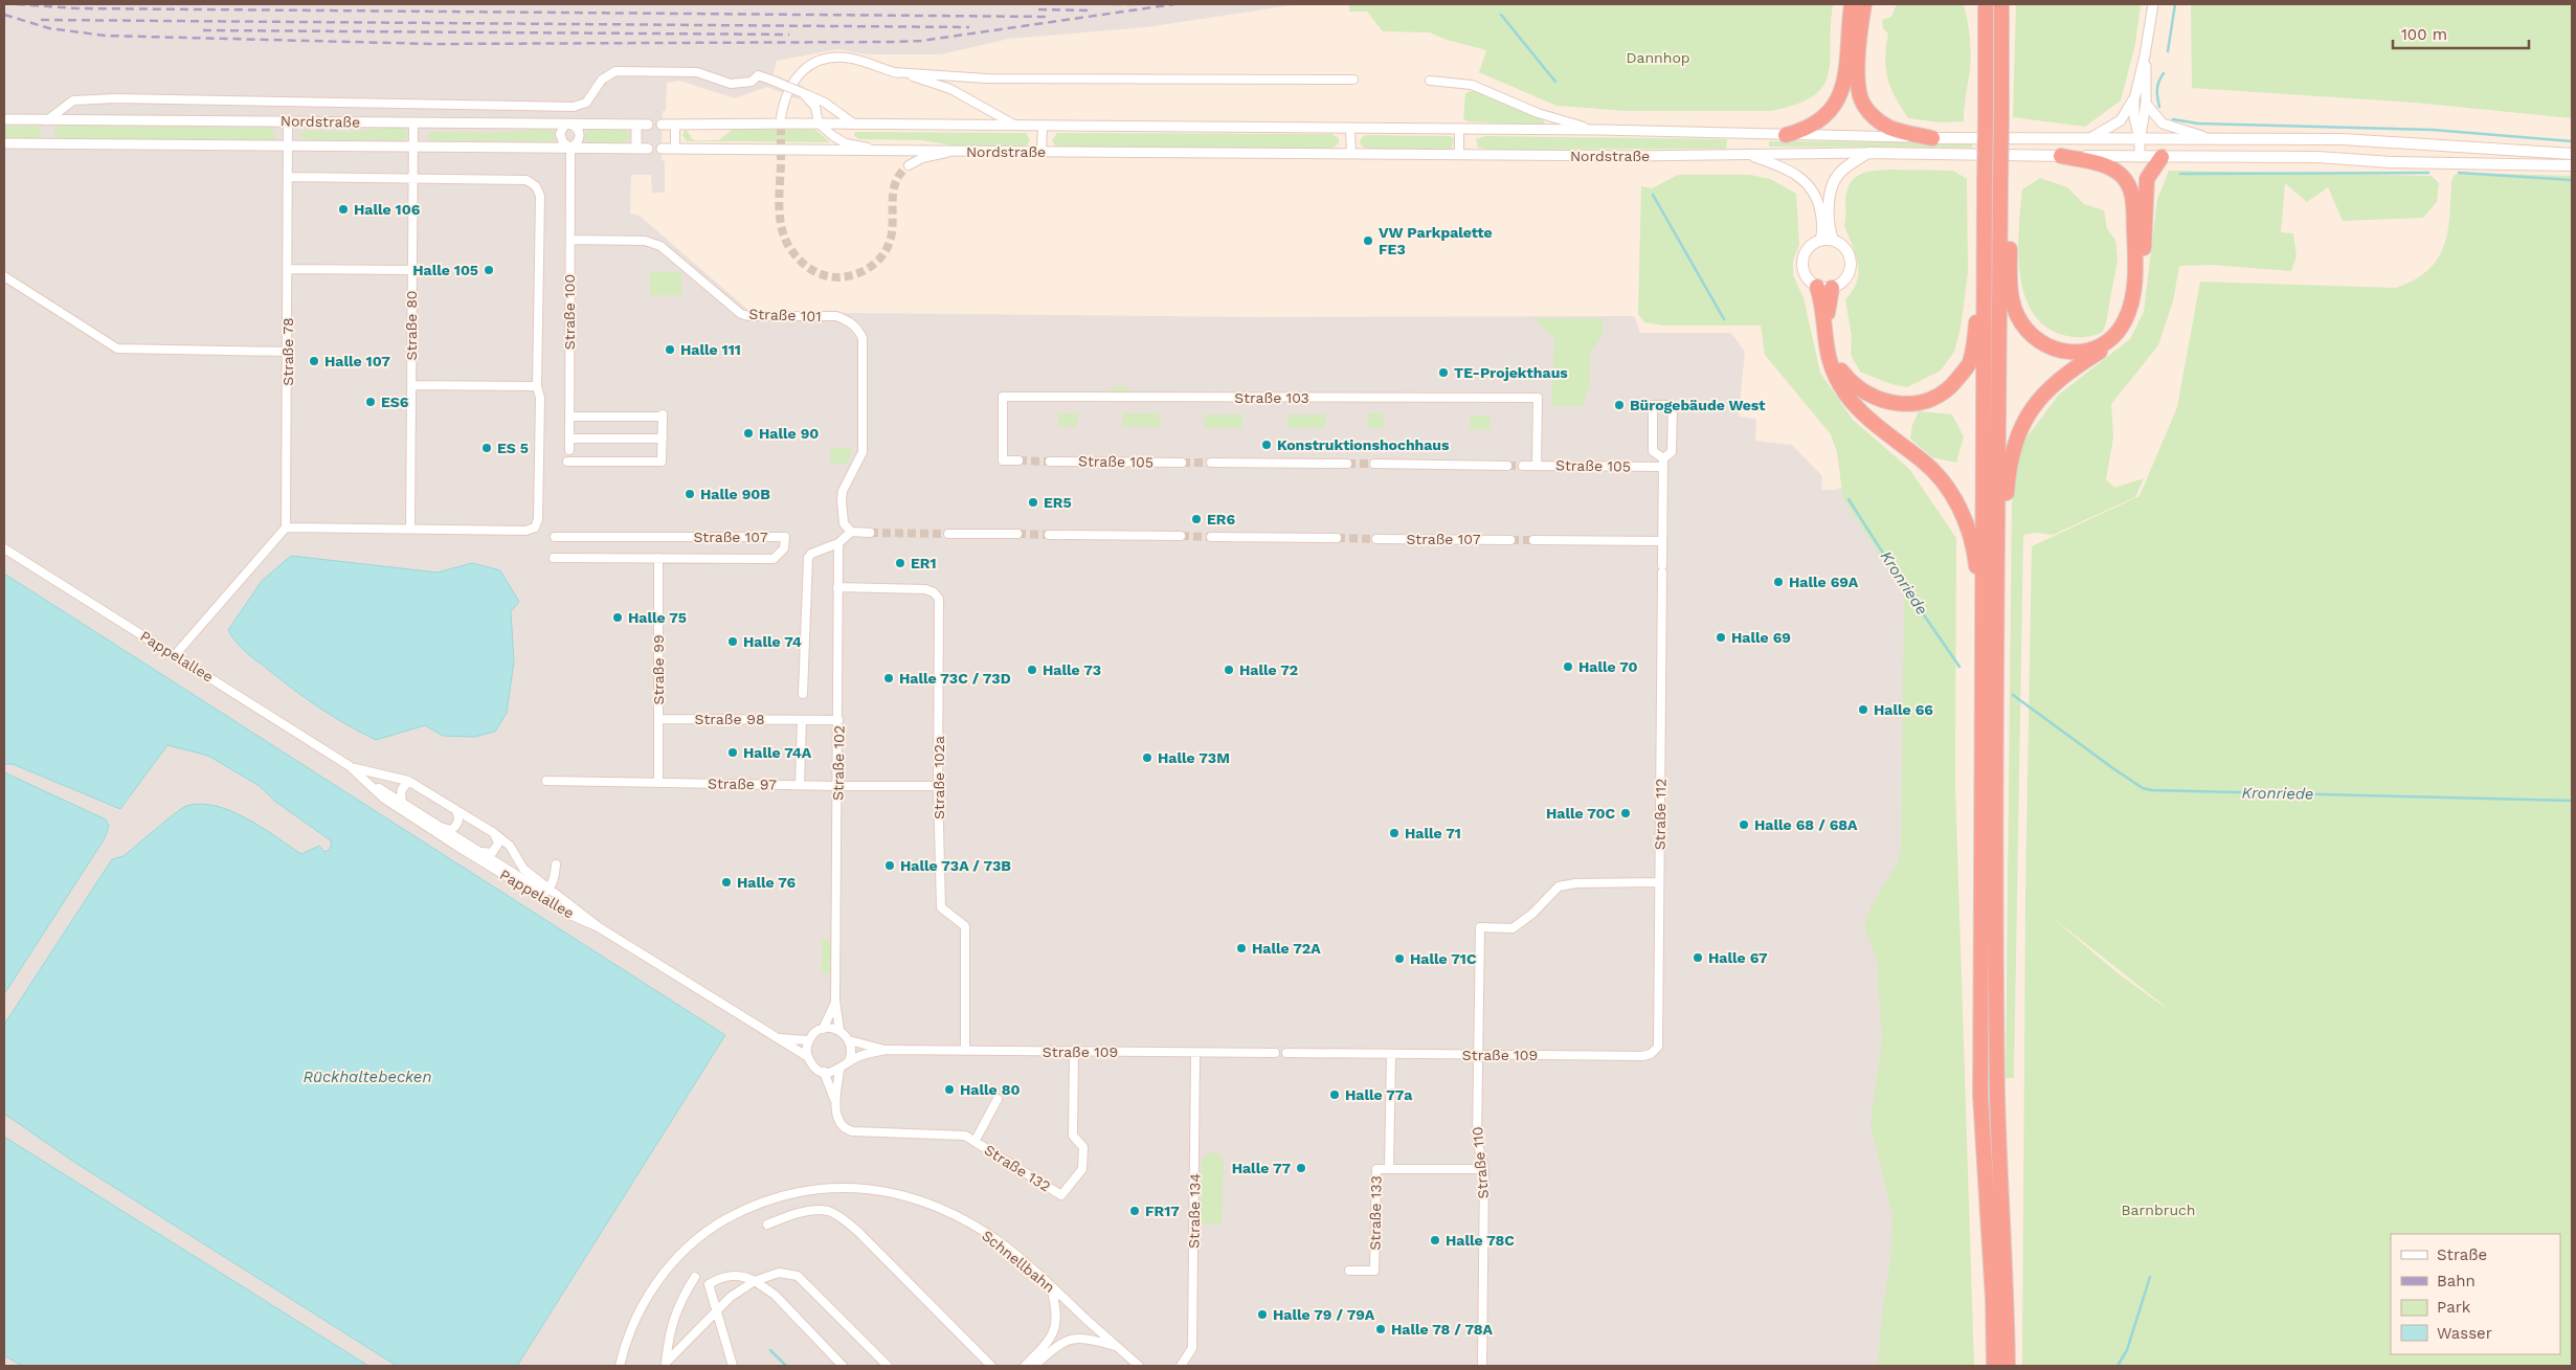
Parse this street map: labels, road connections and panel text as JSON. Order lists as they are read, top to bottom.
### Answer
{
  "streets": {
    "street": [
      "Nordstraße",
      "Straße 100",
      "Straße 101",
      "Straße 80",
      "Straße 78",
      "Straße 103",
      "Straße 105",
      "Straße 107",
      "Pappelallee",
      "Straße 99",
      "Straße 98",
      "Straße 102",
      "Straße 102a",
      "Straße 97",
      "Straße 112",
      "Straße 109",
      "Straße 110",
      "Straße 132",
      "Straße 134",
      "Straße 133",
      "Schnellbahn"
    ]
  },
  "crossings": [
    ["Nordstraße", "Straße 100"],
    ["Nordstraße", "Straße 80"],
    ["Nordstraße", "Straße 78"],
    ["Straße 100", "Straße 101"],
    ["Straße 103", "Straße 105"],
    ["Straße 105", "Straße 112"],
    ["Straße 107", "Straße 99"],
    ["Pappelallee", "Straße 102"],
    ["Straße 99", "Straße 98"],
    ["Straße 99", "Straße 97"],
    ["Straße 98", "Straße 102"],
    ["Straße 102", "Straße 102a"],
    ["Straße 102", "Straße 97"],
    ["Straße 102a", "Straße 97"],
    ["Straße 102a", "Straße 109"],
    ["Straße 112", "Straße 109"],
    ["Straße 112", "Straße 110"],
    ["Straße 109", "Straße 110"],
    ["Straße 109", "Straße 132"],
    ["Straße 109", "Straße 134"],
    ["Straße 109", "Straße 133"],
    ["Straße 110", "Straße 133"]
  ],
  "water": ["Kronriede", "Rückhaltebecken"],
  "parks": ["Dannhop", "Barnbruch"],
  "places": [
    "Halle 106",
    "VW Parkpalette FE3",
    "Halle 105",
    "Halle 111",
    "Halle 107",
    "TE-Projekthaus",
    "ES6",
    "Bürogebäude West",
    "Halle 90",
    "Konstruktionshochhaus",
    "ES 5",
    "Halle 90B",
    "ER5",
    "ER6",
    "ER1",
    "Halle 69A",
    "Halle 75",
    "Halle 69",
    "Halle 74",
    "Halle 70",
    "Halle 73",
    "Halle 72",
    "Halle 73C / 73D",
    "Halle 66",
    "Halle 74A",
    "Halle 73M",
    "Halle 70C",
    "Halle 68 / 68A",
    "Halle 71",
    "Halle 73A / 73B",
    "Halle 76",
    "Halle 72A",
    "Halle 67",
    "Halle 71C",
    "Halle 80",
    "Halle 77a",
    "Halle 77",
    "FR17",
    "Halle 78C",
    "Halle 79 / 79A",
    "Halle 78 / 78A"
  ],
  "legend": [
    "Straße",
    "Bahn",
    "Park",
    "Wasser"
  ],
  "scale_bar": "100 m"
}
